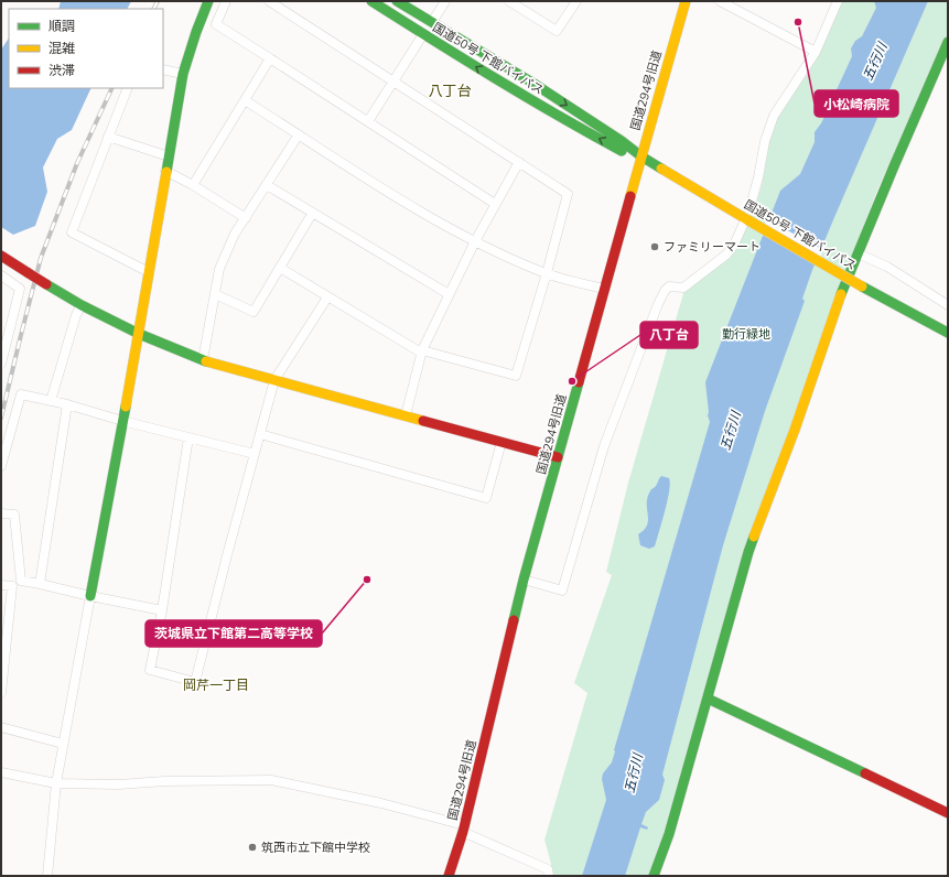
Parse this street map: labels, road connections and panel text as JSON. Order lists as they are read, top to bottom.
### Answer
{
  "streets": {
    "main road": ["国道50号 下館バイパス", "国道294号旧道"]
  },
  "crossings": [
    ["国道50号 下館バイパス", "国道294号旧道"]
  ],
  "districts": ["八丁台", "岡芹一丁目"],
  "water": ["五行川"],
  "parks": ["勤行緑地"],
  "places": [
    "小松崎病院",
    "ファミリーマート",
    "八丁台",
    "茨城県立下館第二高等学校",
    "筑西市立下館中学校"
  ],
  "legend": ["順調", "混雑", "渋滞"]
}
